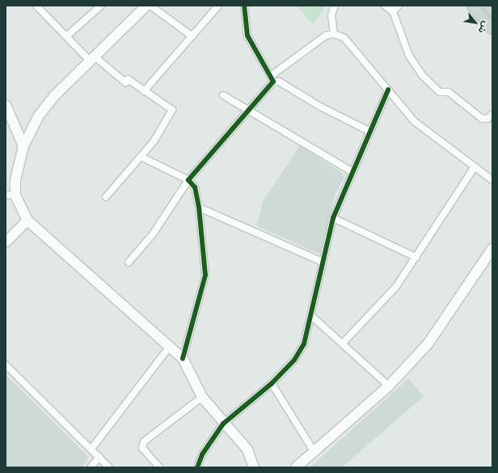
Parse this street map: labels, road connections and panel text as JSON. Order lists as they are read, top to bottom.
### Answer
{
  "north": "bottom right"
}
